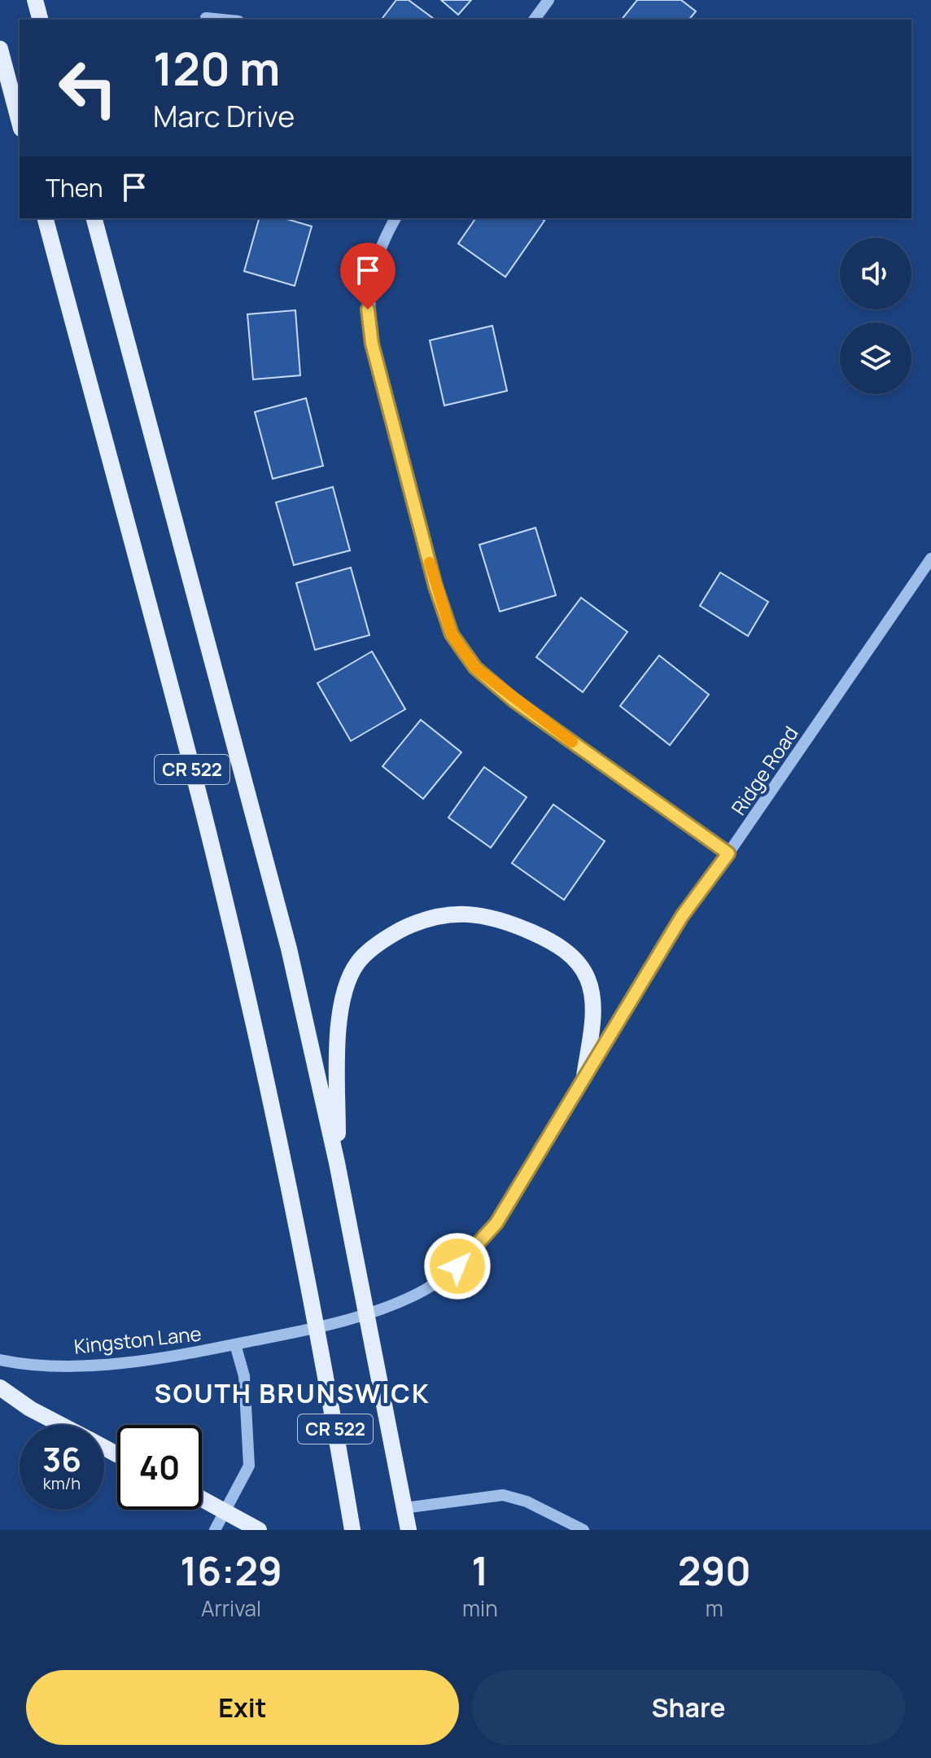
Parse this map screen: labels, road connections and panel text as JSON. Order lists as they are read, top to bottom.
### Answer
{
  "streets": {
    "main road": ["CR 522"],
    "street": ["Ridge Road", "Kingston Lane"]
  },
  "crossings": [
    ["CR 522", "Ridge Road"],
    ["CR 522", "Kingston Lane"],
    ["Ridge Road", "Kingston Lane"]
  ],
  "districts": ["SOUTH BRUNSWICK"],
  "page": {
    "turn": ["120 m", "Marc Drive"],
    "then": "Then",
    "speed": "36 km/h",
    "limit": "40",
    "eta": [
      "16:29",
      "Arrival",
      "1",
      "min",
      "290",
      "m"
    ],
    "buttons": ["Exit", "Share"]
  }
}
